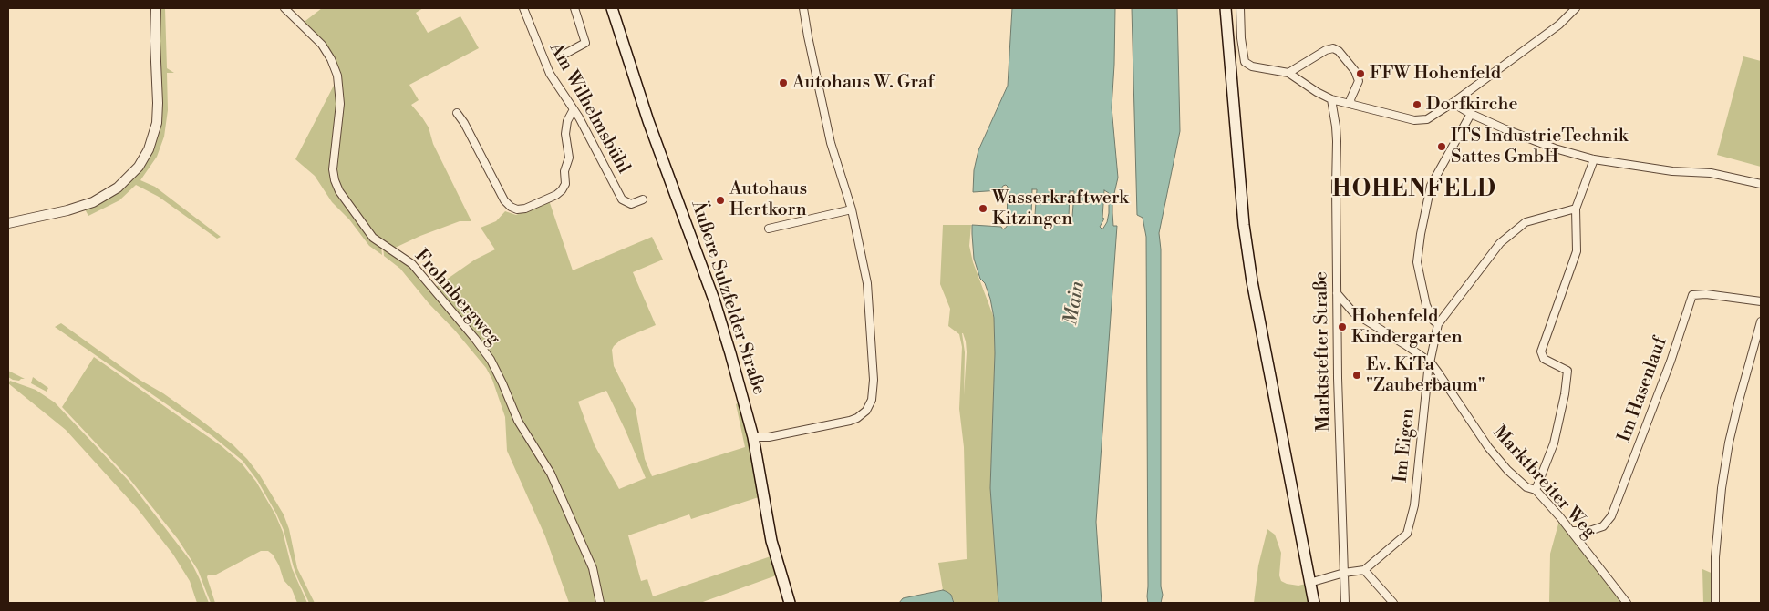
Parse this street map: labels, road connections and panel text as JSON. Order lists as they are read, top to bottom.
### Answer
{
  "streets": {
    "main road": ["Äußere Sulzfelder Straße"],
    "street": [
      "Am Wilhelmsbühl",
      "Frohnbergweg",
      "Marktstefter Straße",
      "Im Hasenlauf",
      "Im Eigen",
      "Marktbreiter Weg"
    ]
  },
  "crossings": [
    ["Marktstefter Straße", "Marktbreiter Weg"],
    ["Im Hasenlauf", "Marktbreiter Weg"],
    ["Im Eigen", "Marktbreiter Weg"]
  ],
  "districts": ["HOHENFELD"],
  "water": ["Main"],
  "places": [
    "FFW Hohenfeld",
    "Autohaus W. Graf",
    "Dorfkirche",
    "ITS IndustrieTechnik Sattes GmbH",
    "Autohaus Hertkorn",
    "Wasserkraftwerk Kitzingen",
    "Hohenfeld Kindergarten",
    "Ev. KiTa \"Zauberbaum\""
  ]
}
